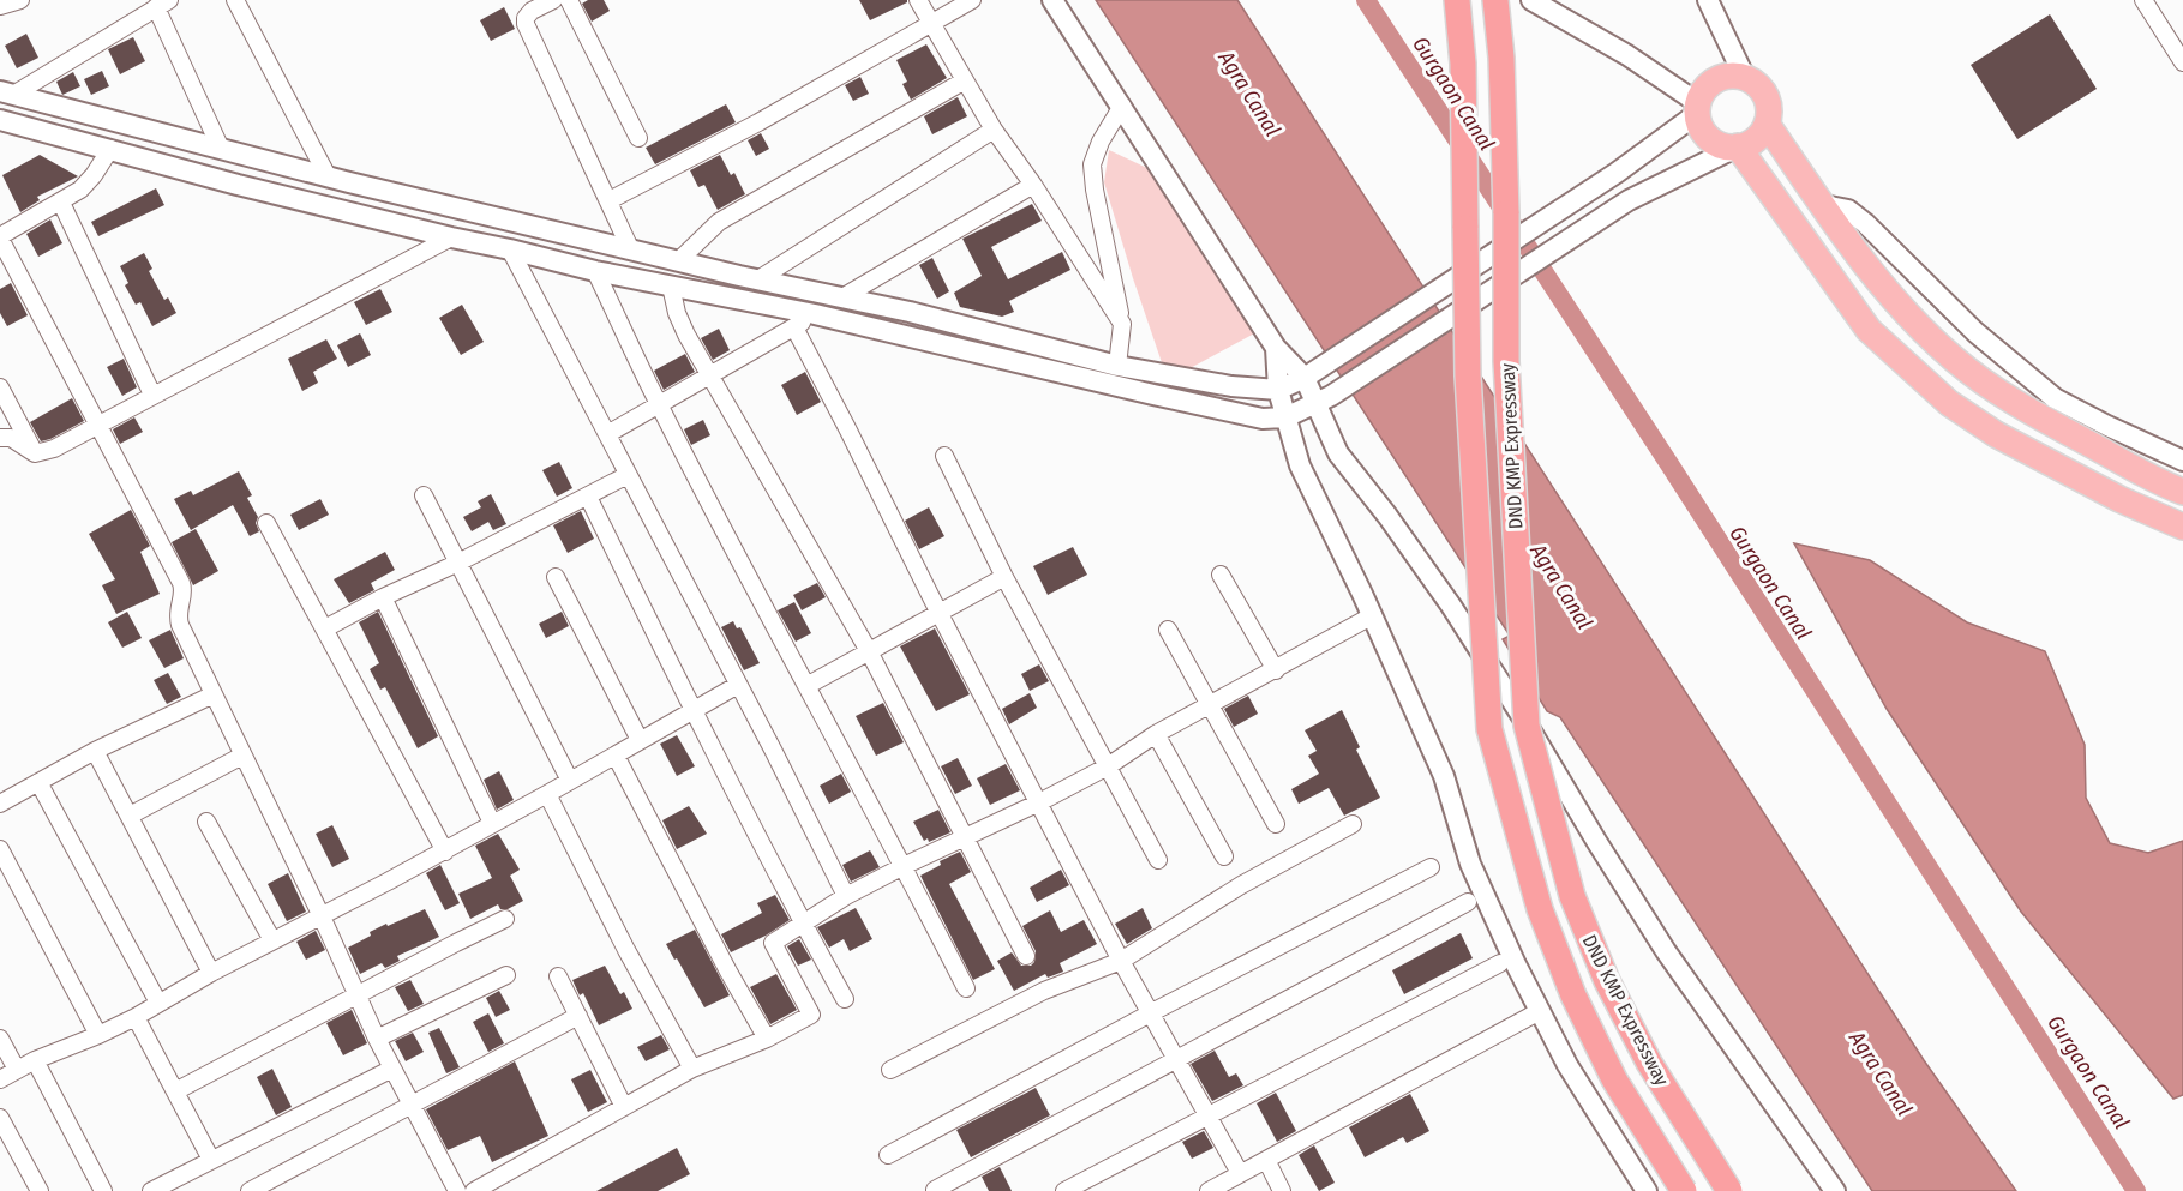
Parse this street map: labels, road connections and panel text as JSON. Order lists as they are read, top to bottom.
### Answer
{
  "streets": {
    "highway": ["DND KMP Expressway"]
  },
  "water": ["Agra Canal", "Gurgaon Canal"]
}
